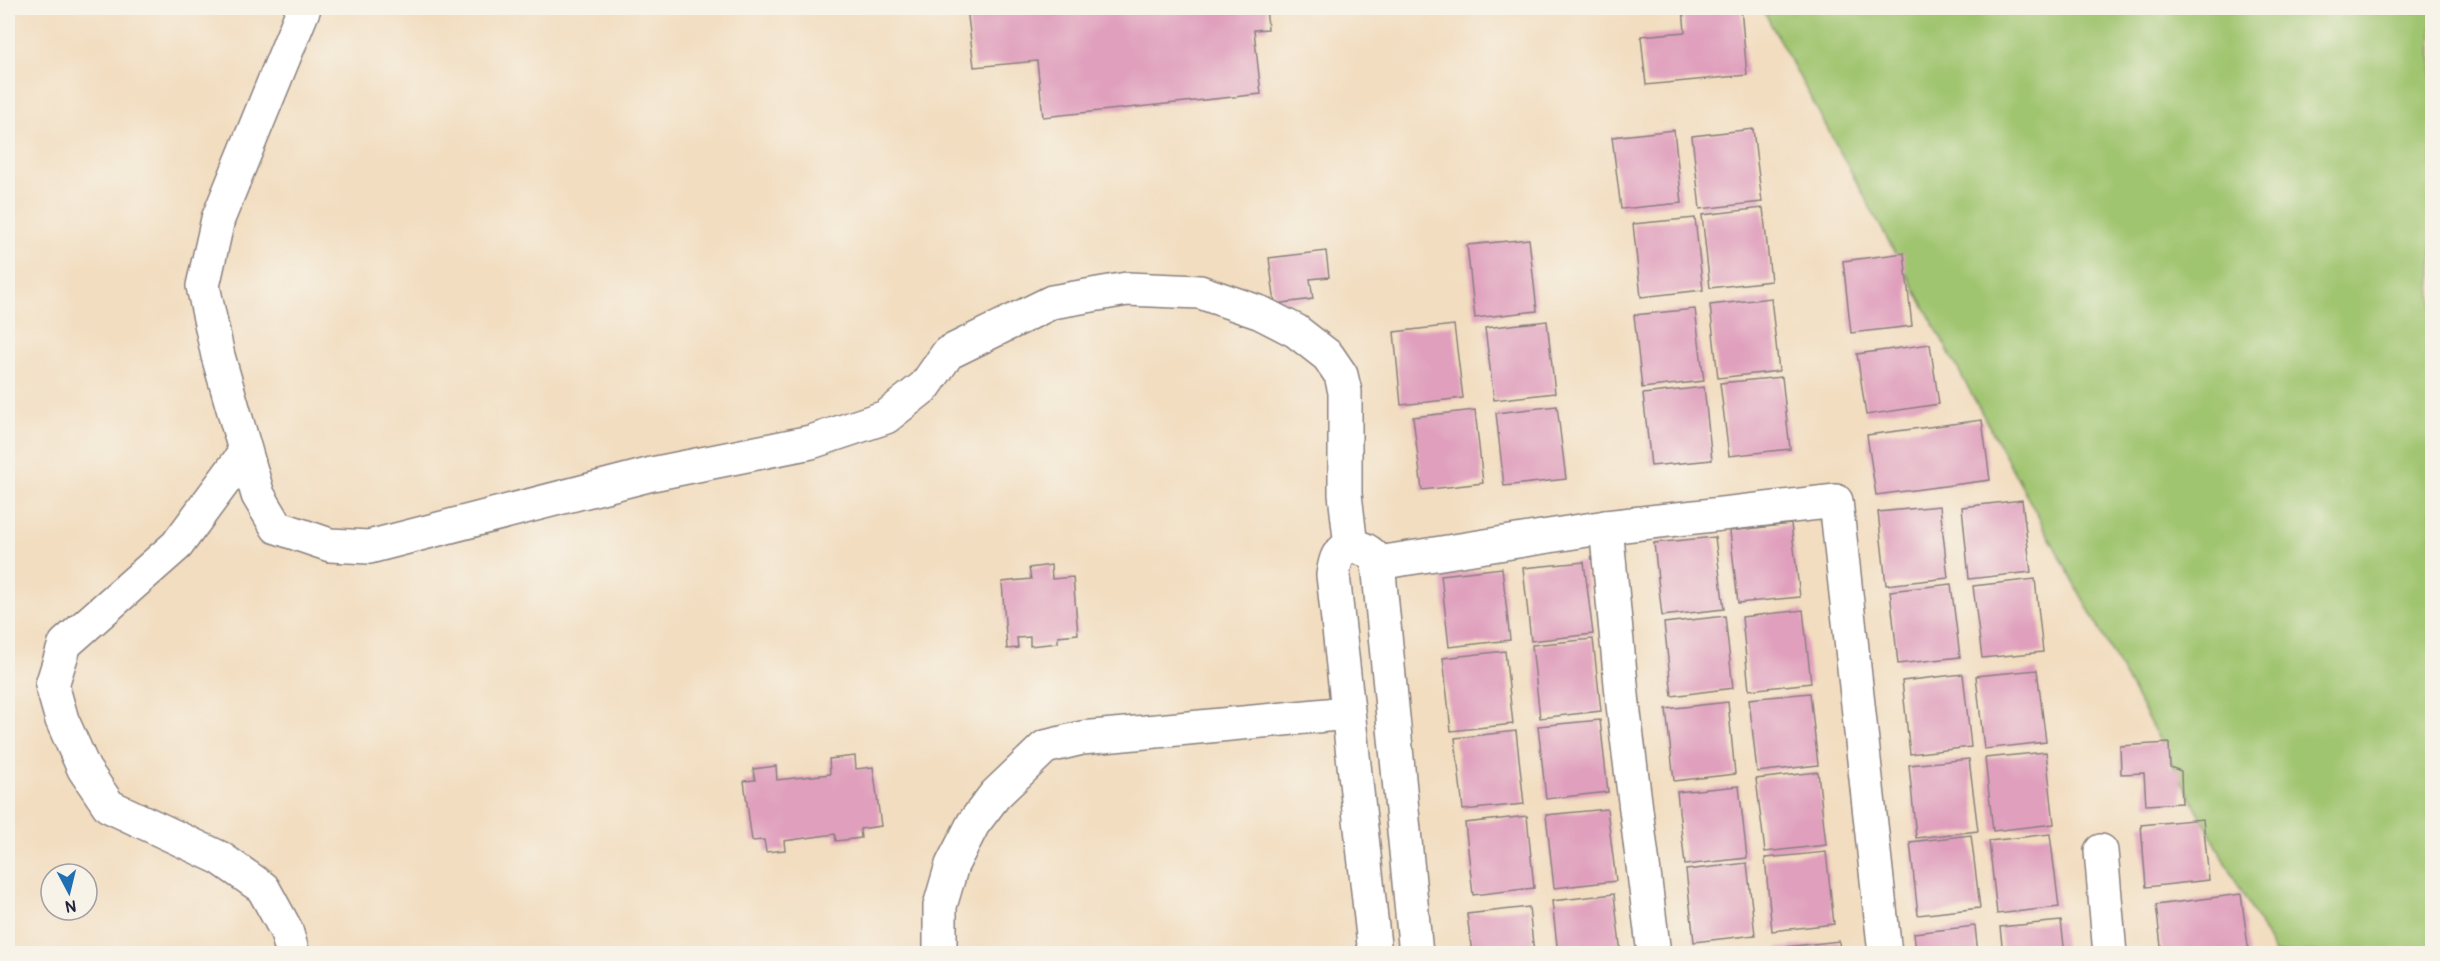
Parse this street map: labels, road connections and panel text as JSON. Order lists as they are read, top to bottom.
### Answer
{
  "north": "bottom"
}
